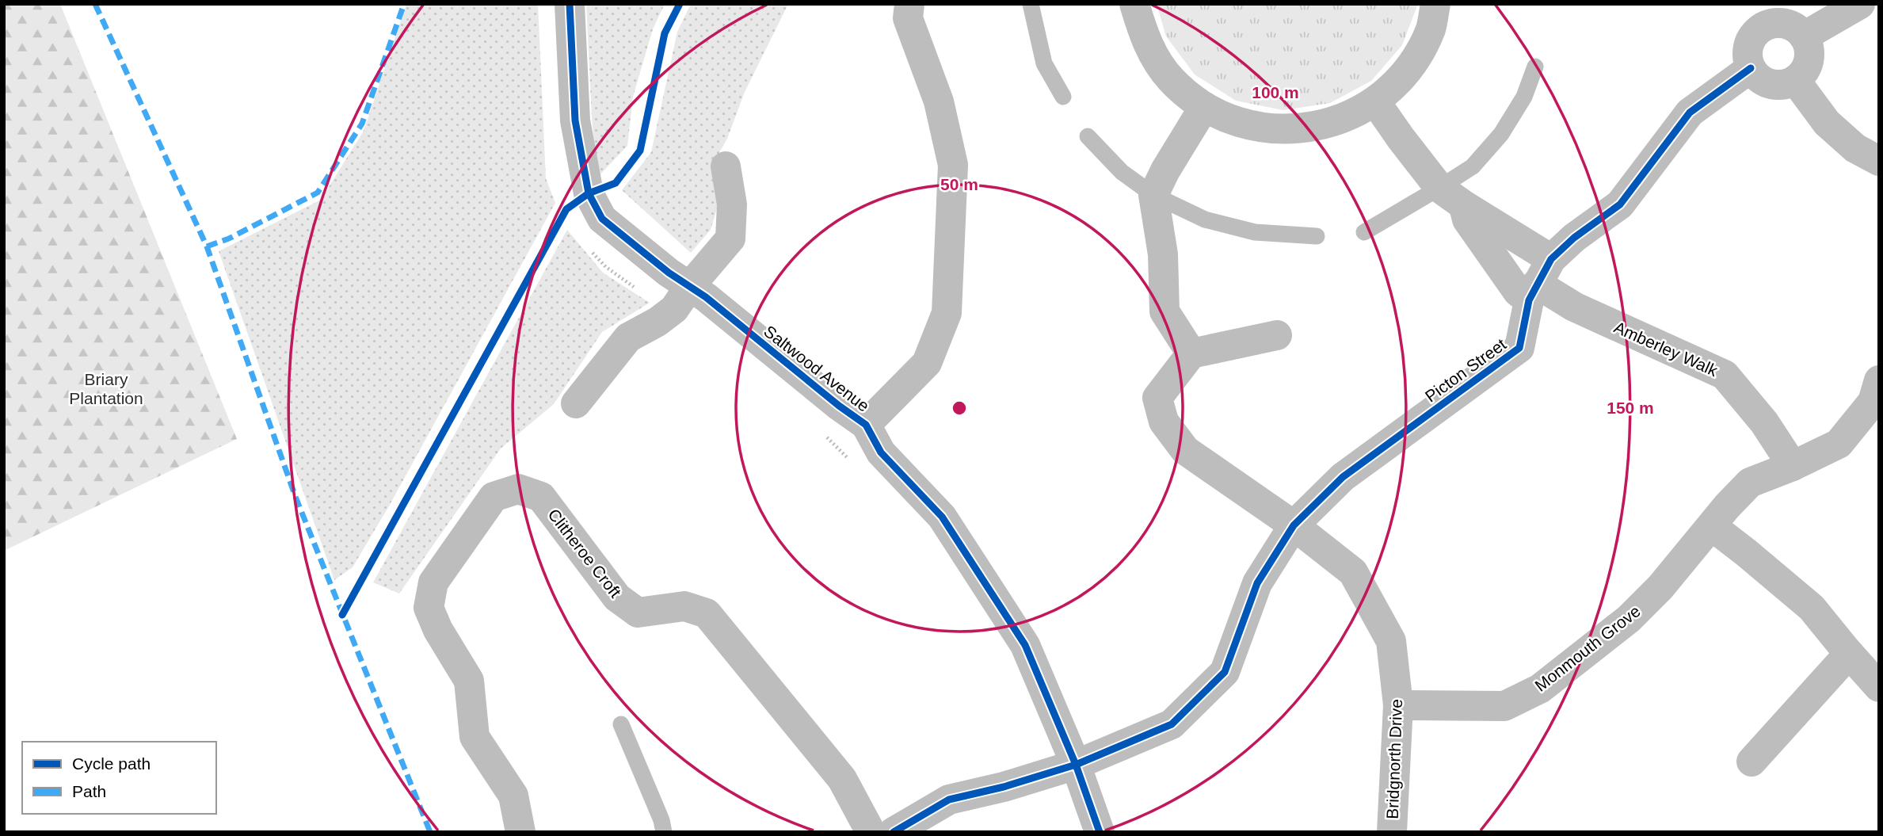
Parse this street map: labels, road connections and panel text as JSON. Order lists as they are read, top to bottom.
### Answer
{
  "streets": {
    "street": [
      "Amberley Walk",
      "Saltwood Avenue",
      "Picton Street",
      "Clitheroe Croft",
      "Monmouth Grove",
      "Bridgnorth Drive"
    ]
  },
  "crossings": [
    ["Amberley Walk", "Picton Street"],
    ["Amberley Walk", "Monmouth Grove"],
    ["Saltwood Avenue", "Picton Street"],
    ["Picton Street", "Bridgnorth Drive"],
    ["Monmouth Grove", "Bridgnorth Drive"]
  ],
  "parks": ["Briary Plantation"],
  "legend": ["Cycle path", "Path"],
  "rings": ["100 m", "50 m", "150 m"]
}
